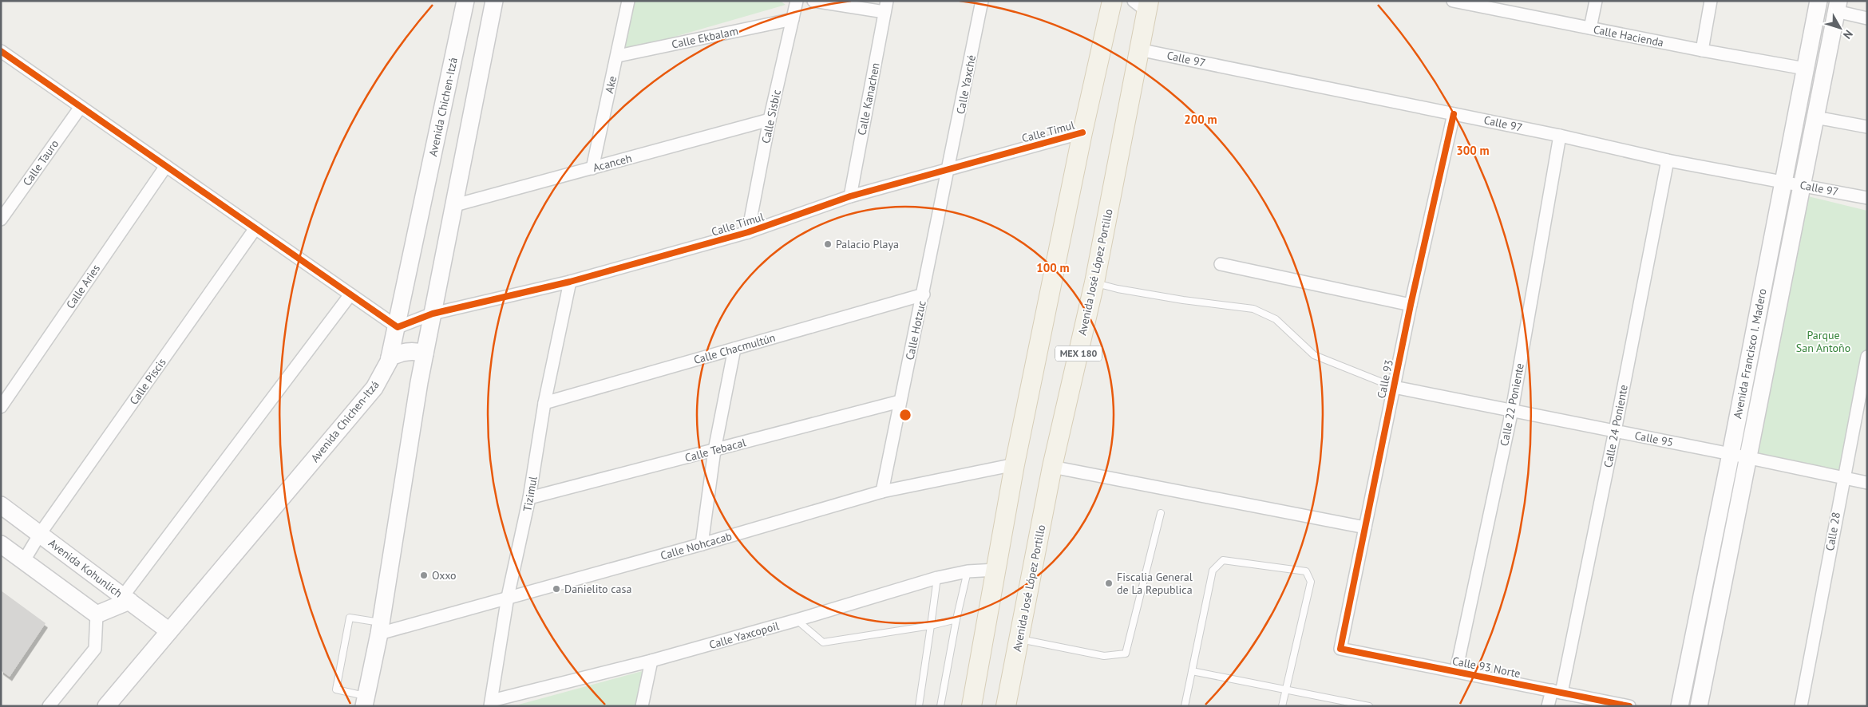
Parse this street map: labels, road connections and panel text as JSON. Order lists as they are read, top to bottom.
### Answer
{
  "streets": {
    "main road": [
      "Avenida Chichen-Itzá",
      "Avenida José López Portillo",
      "MEX 180",
      "Avenida Francisco I. Madero",
      "Avenida Kohunlich"
    ],
    "street": [
      "Calle Hacienda",
      "Calle Ekbalam",
      "Calle 97",
      "Ake",
      "Calle Yaxché",
      "Calle Kanachen",
      "Calle Sisbic",
      "Calle Timul",
      "Calle Tauro",
      "Acanceh",
      "Calle Aries",
      "Calle Hotzuc",
      "Calle Chacmultún",
      "Calle 93",
      "Calle Piscis",
      "Calle 22 Poniente",
      "Calle 24 Poniente",
      "Calle 95",
      "Calle Tebacal",
      "Tizimul",
      "Calle 28",
      "Calle Nohcacab",
      "Calle Yaxcopoil",
      "Calle 93 Norte"
    ]
  },
  "crossings": [
    ["Calle Hacienda", "Avenida Francisco I. Madero"],
    ["Calle Ekbalam", "Ake"],
    ["Calle Ekbalam", "Calle Sisbic"],
    ["Calle 97", "Avenida José López Portillo"],
    ["Calle 97", "Avenida Francisco I. Madero"],
    ["Calle 97", "Calle 93"],
    ["Calle 97", "Calle 22 Poniente"],
    ["Calle 97", "Calle 24 Poniente"],
    ["Ake", "Acanceh"],
    ["Calle Yaxché", "Calle Timul"],
    ["Calle Yaxché", "Calle Hotzuc"],
    ["Calle Kanachen", "Calle Timul"],
    ["Avenida Chichen-Itzá", "Calle Timul"],
    ["Avenida Chichen-Itzá", "Avenida Kohunlich"],
    ["Calle Sisbic", "Calle Timul"],
    ["Calle Sisbic", "Acanceh"],
    ["Calle Timul", "Calle Hotzuc"],
    ["Calle Timul", "MEX 180"],
    ["Calle Timul", "Tizimul"],
    ["Calle Hotzuc", "Calle Chacmultún"],
    ["Calle Hotzuc", "Calle Tebacal"],
    ["Calle Hotzuc", "Calle Nohcacab"],
    ["Calle Chacmultún", "Tizimul"],
    ["MEX 180", "Calle Nohcacab"],
    ["MEX 180", "Calle Yaxcopoil"],
    ["Avenida Francisco I. Madero", "Calle 95"],
    ["Calle 93", "Calle 95"],
    ["Calle 93", "Calle 93 Norte"],
    ["Calle Piscis", "Avenida Kohunlich"],
    ["Calle 22 Poniente", "Calle 95"],
    ["Calle 22 Poniente", "Calle 93 Norte"],
    ["Calle 24 Poniente", "Calle 95"],
    ["Calle 24 Poniente", "Calle 93 Norte"],
    ["Calle 95", "Calle 28"],
    ["Calle Tebacal", "Tizimul"],
    ["Tizimul", "Calle Nohcacab"],
    ["Tizimul", "Calle Yaxcopoil"]
  ],
  "parks": ["Parque San Antoño"],
  "places": [
    "Palacio Playa",
    "Oxxo",
    "Fiscalia General de La Republica",
    "Danielito casa"
  ],
  "north": "bottom right",
  "rings": ["200 m", "300 m", "100 m"]
}
